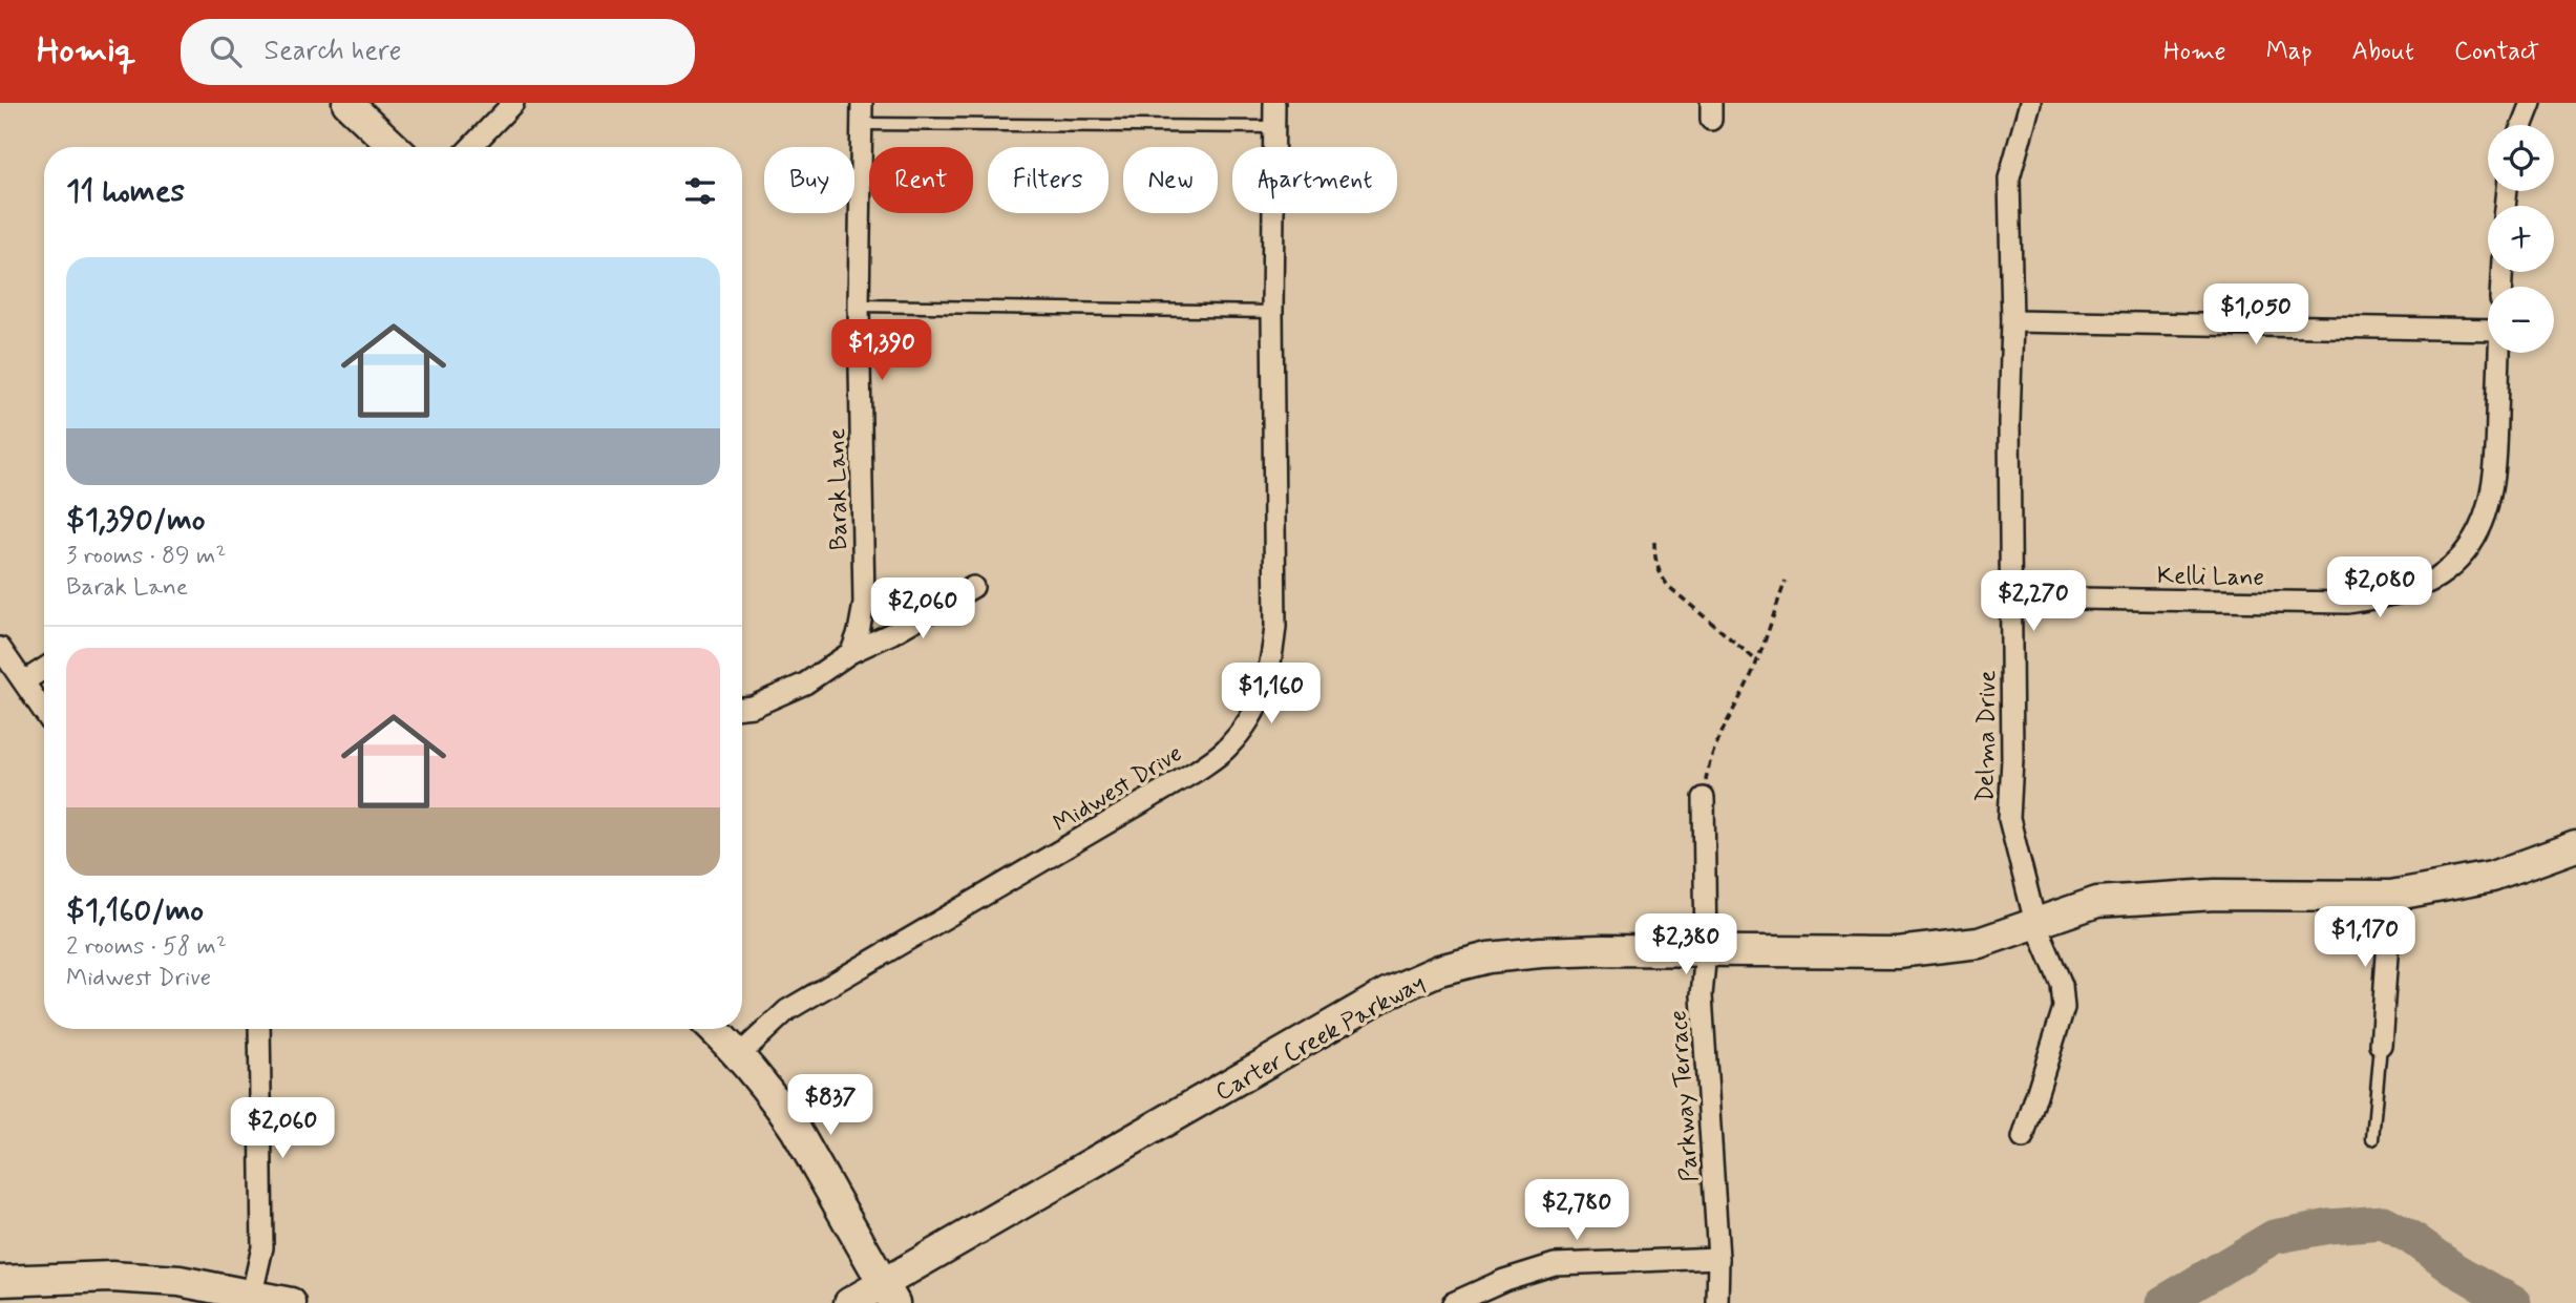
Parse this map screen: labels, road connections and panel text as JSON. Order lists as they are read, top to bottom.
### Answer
{
  "streets": {
    "street": [
      "Barak Lane",
      "Kelli Lane",
      "Delma Drive",
      "Midwest Drive",
      "Carter Creek Parkway",
      "Parkway Terrace"
    ]
  },
  "crossings": [
    ["Kelli Lane", "Delma Drive"],
    ["Delma Drive", "Carter Creek Parkway"],
    ["Carter Creek Parkway", "Parkway Terrace"]
  ],
  "page": {
    "header": "Homiq",
    "search": "Search here",
    "nav": [
      "Home",
      "Map",
      "About",
      "Contact"
    ],
    "map_buttons": ["+", "−"],
    "chip": [
      "Buy",
      "Rent",
      "Filters",
      "New",
      "Apartment"
    ],
    "heading": "11 homes",
    "list": [
      {
        "name": "$1,390/mo",
        "note": "3 rooms · 89 m² · Barak Lane"
      },
      {
        "name": "$1,160/mo",
        "note": "2 rooms · 58 m² · Midwest Drive"
      }
    ],
    "price": [
      "$1,050",
      "$1,390",
      "$2,080",
      "$2,270",
      "$2,060",
      "$1,160",
      "$1,170",
      "$2,380",
      "$837",
      "$2,060",
      "$2,780"
    ]
  }
}
